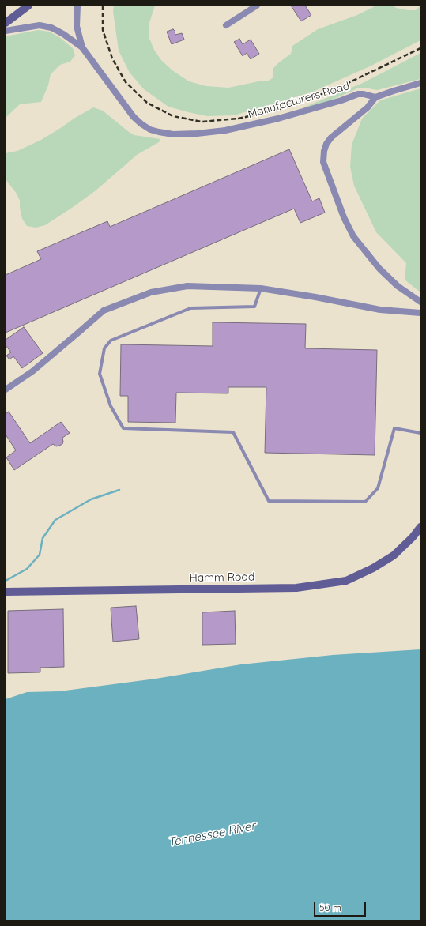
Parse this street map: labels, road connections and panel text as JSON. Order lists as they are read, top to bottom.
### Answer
{
  "streets": {
    "main road": ["Hamm Road"],
    "street": ["Manufacturers Road"]
  },
  "water": ["Tennessee River"],
  "scale_bar": "50 m"
}
